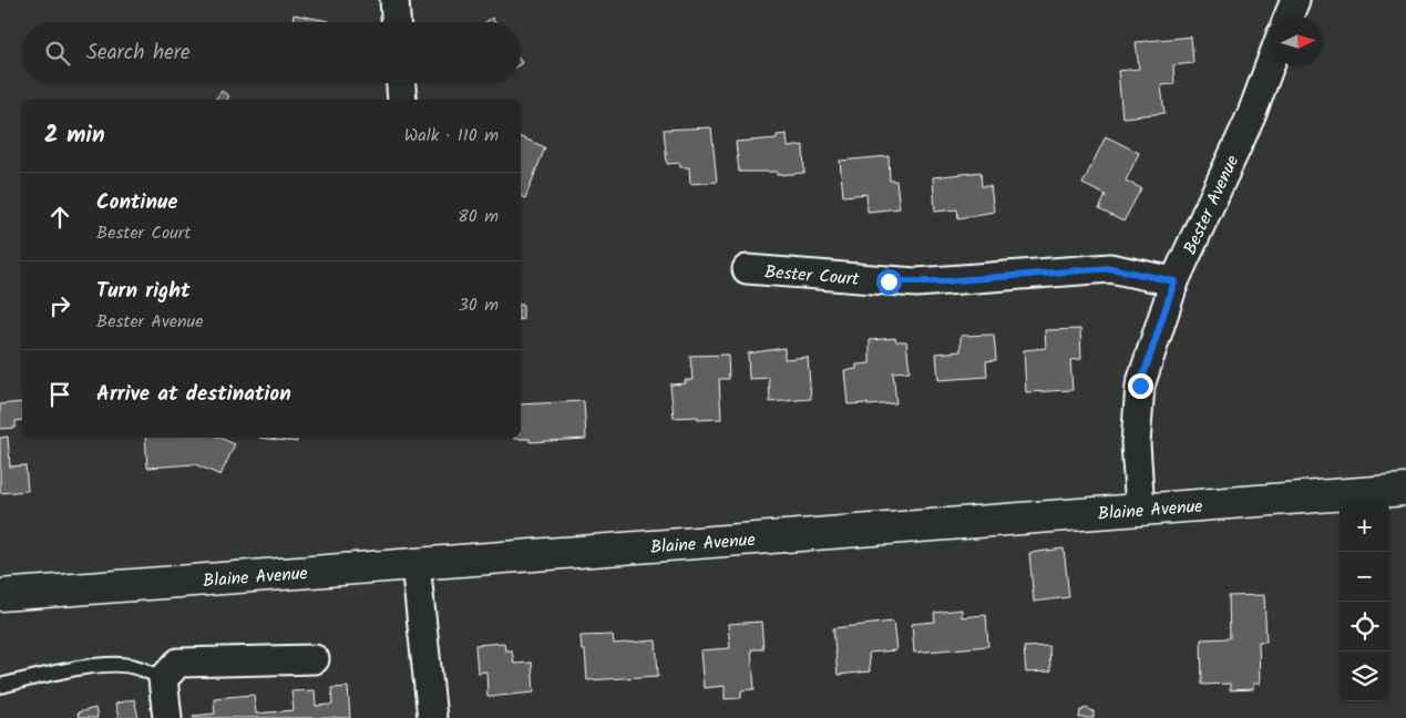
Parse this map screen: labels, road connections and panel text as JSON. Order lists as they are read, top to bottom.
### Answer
{
  "streets": {
    "street": ["Bester Avenue", "Bester Court", "Blaine Avenue"]
  },
  "crossings": [
    ["Bester Avenue", "Bester Court"],
    ["Bester Avenue", "Blaine Avenue"]
  ],
  "north": "right",
  "page": {
    "search": "Search here",
    "heading": ["2 min", "Walk · 110 m"],
    "list": [
      ["Continue", "Bester Court", "80 m"],
      ["Turn right", "Bester Avenue", "30 m"],
      "Arrive at destination"
    ],
    "map_buttons": ["+", "−"]
  }
}
